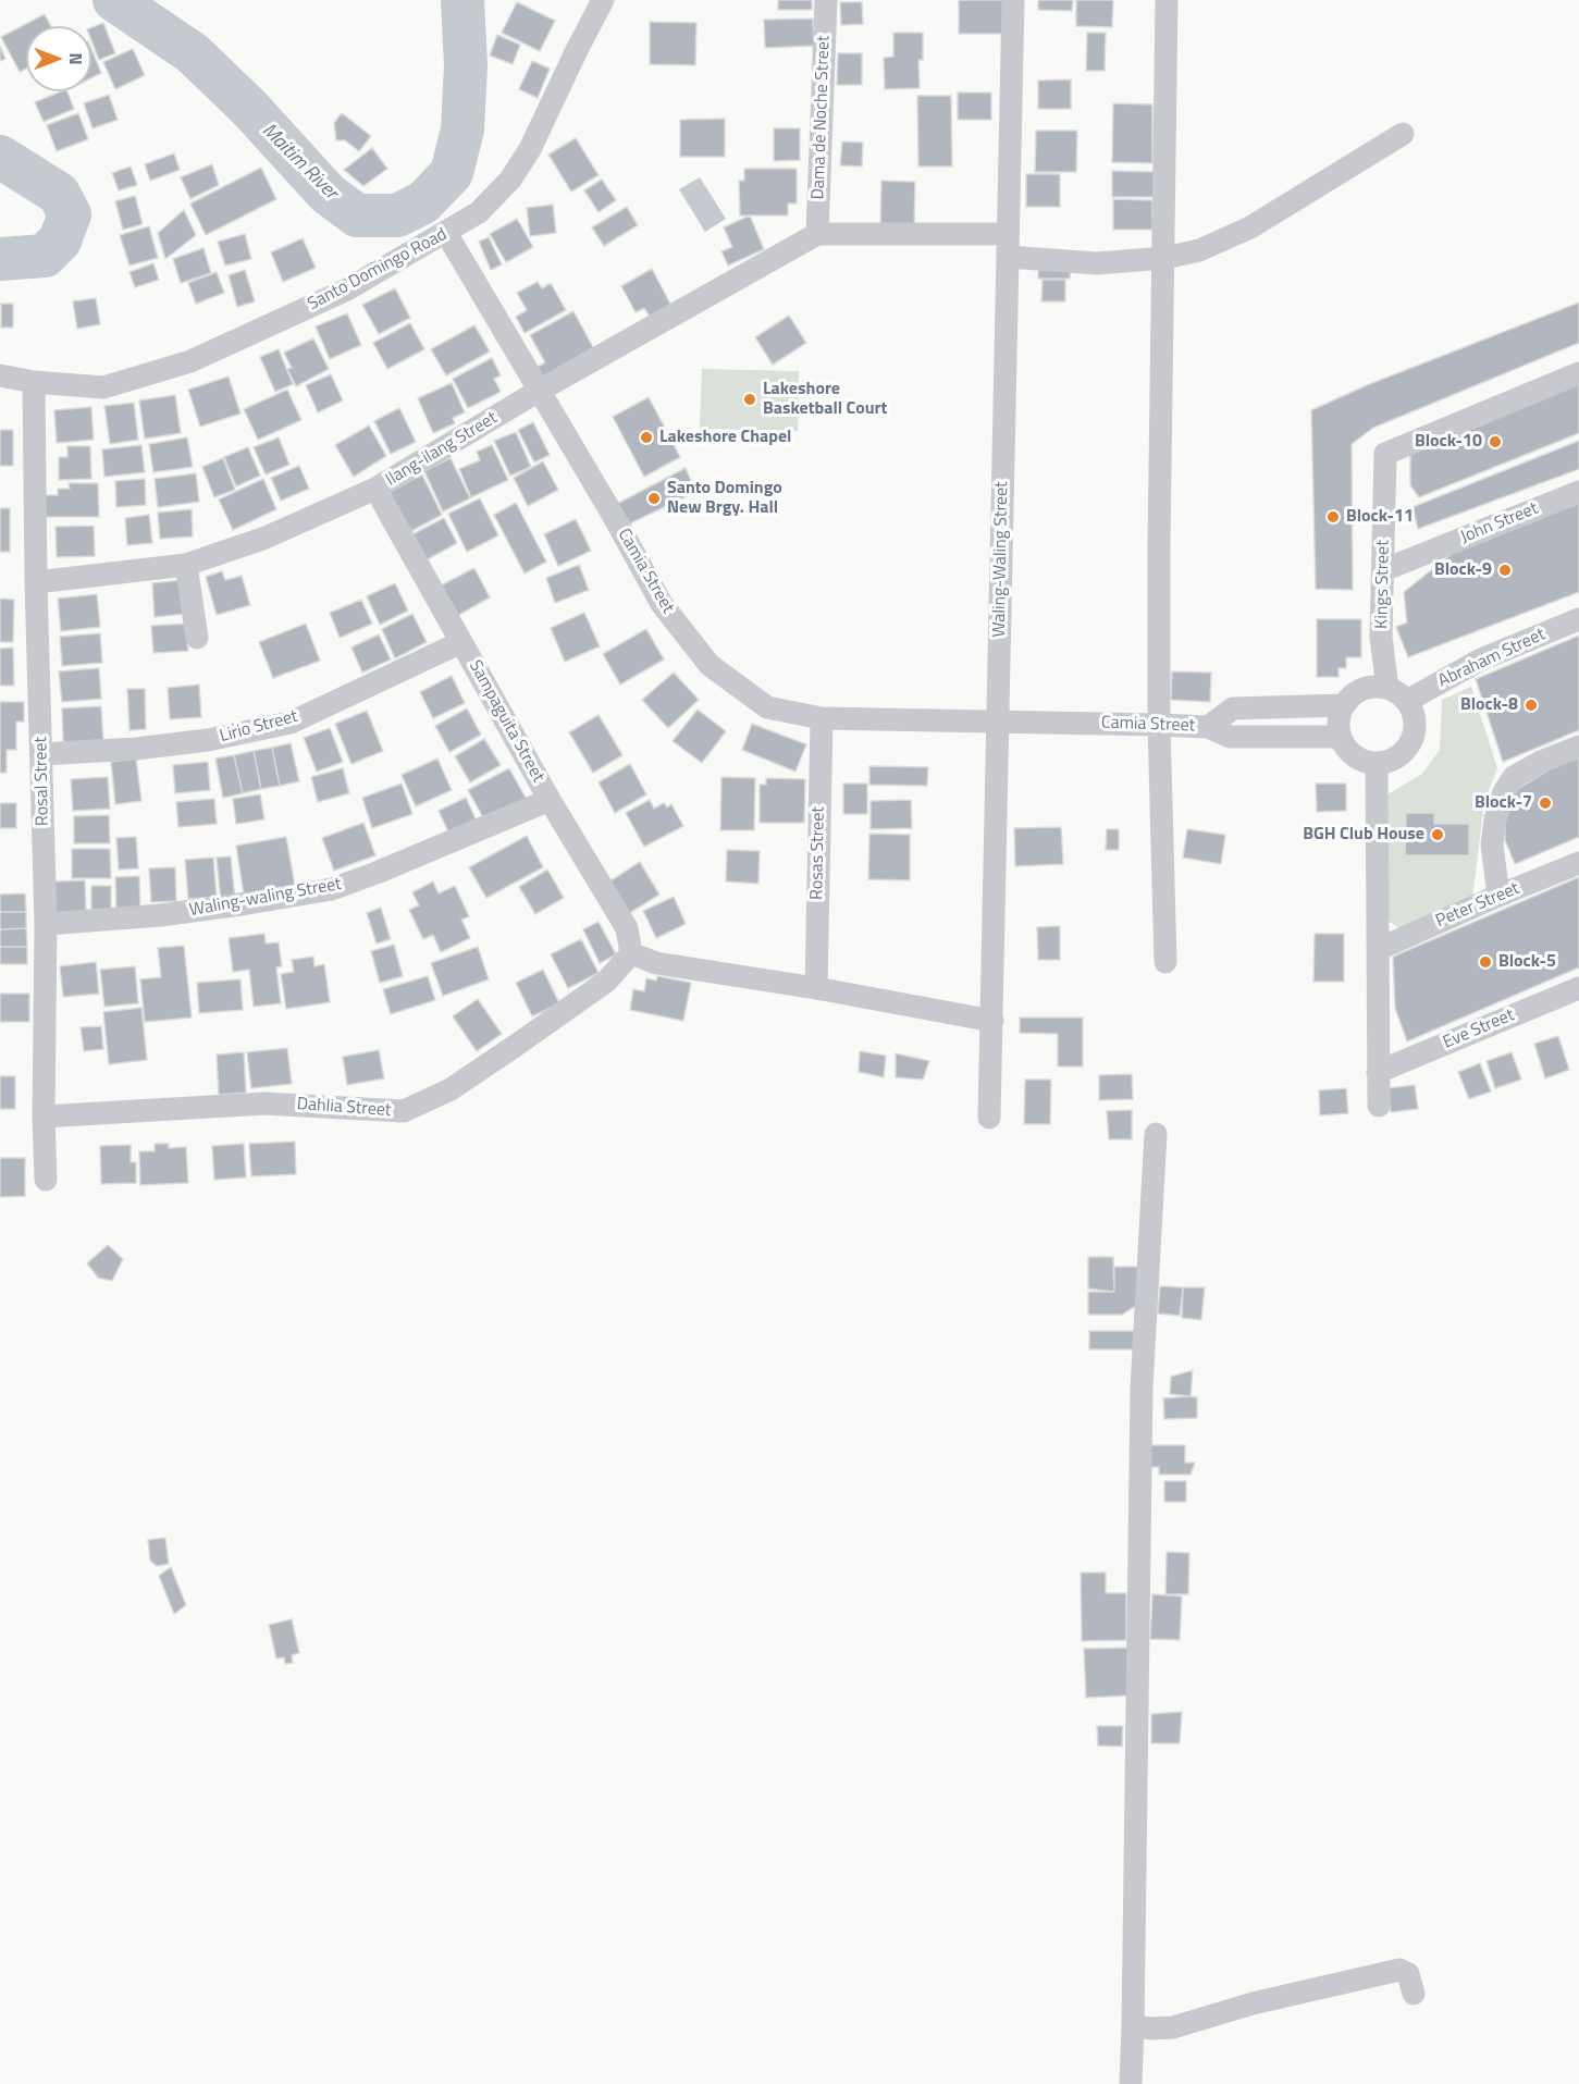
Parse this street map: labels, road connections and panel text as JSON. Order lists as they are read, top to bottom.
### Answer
{
  "streets": {
    "street": [
      "Dama de Noche Street",
      "Santo Domingo Road",
      "Ilang-ilang Street",
      "John Street",
      "Waling-Waling Street",
      "Camia Street",
      "Kings Street",
      "Abraham Street",
      "Sampaguita Street",
      "Lirio Street",
      "Rosal Street",
      "Rosas Street",
      "Waling-waling Street",
      "Peter Street",
      "Eve Street",
      "Dahlia Street"
    ]
  },
  "crossings": [
    ["Dama de Noche Street", "Ilang-ilang Street"],
    ["Santo Domingo Road", "Camia Street"],
    ["Santo Domingo Road", "Rosal Street"],
    ["Ilang-ilang Street", "Camia Street"],
    ["Ilang-ilang Street", "Sampaguita Street"],
    ["Ilang-ilang Street", "Rosal Street"],
    ["John Street", "Kings Street"],
    ["Waling-Waling Street", "Camia Street"],
    ["Camia Street", "Kings Street"],
    ["Camia Street", "Abraham Street"],
    ["Camia Street", "Rosas Street"],
    ["Kings Street", "Abraham Street"],
    ["Sampaguita Street", "Lirio Street"],
    ["Sampaguita Street", "Waling-waling Street"],
    ["Sampaguita Street", "Dahlia Street"],
    ["Lirio Street", "Rosal Street"],
    ["Rosal Street", "Waling-waling Street"],
    ["Rosal Street", "Dahlia Street"]
  ],
  "water": ["Maitim River"],
  "places": [
    "Lakeshore Basketball Court",
    "Lakeshore Chapel",
    "Block-10",
    "Santo Domingo New Brgy. Hall",
    "Block-11",
    "Block-9",
    "Block-8",
    "Block-7",
    "BGH Club House",
    "Block-5"
  ],
  "north": "right"
}
